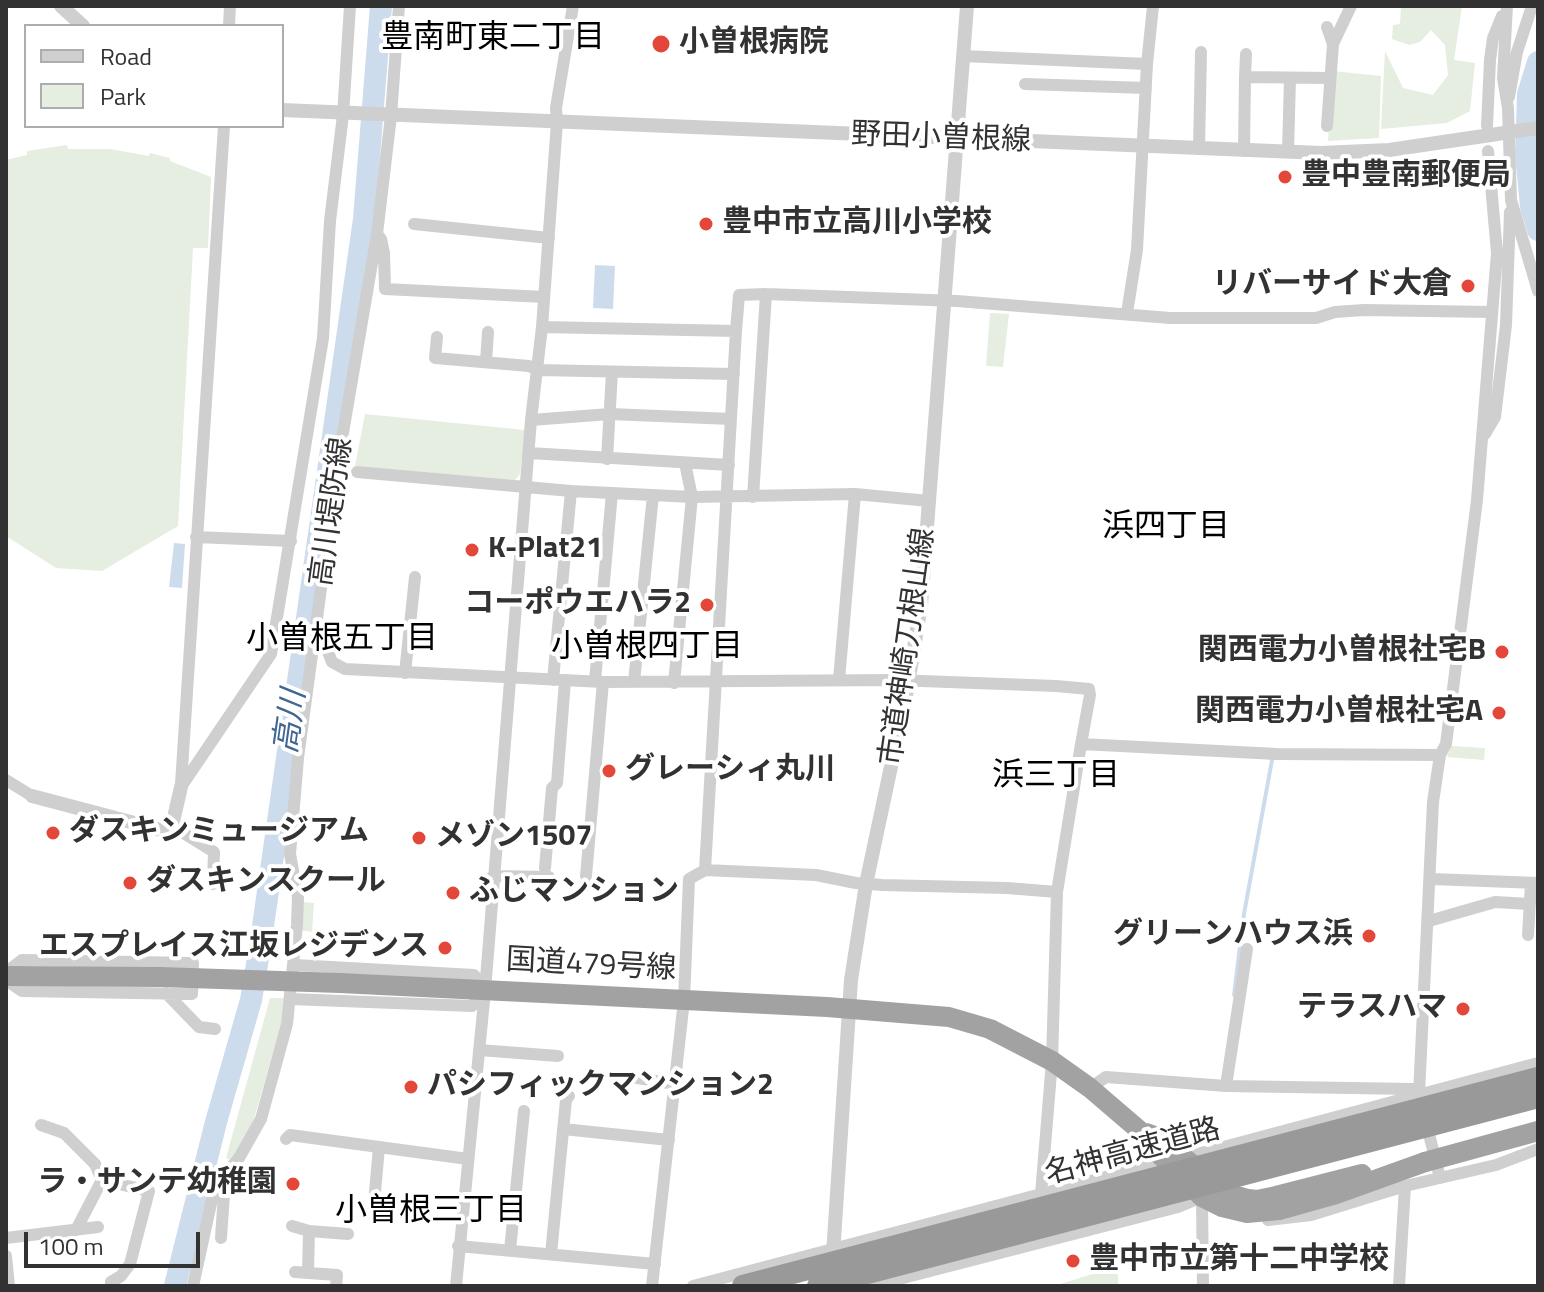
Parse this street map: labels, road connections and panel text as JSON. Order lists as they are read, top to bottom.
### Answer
{
  "streets": {
    "highway": ["国道479号線", "名神高速道路"],
    "street": ["野田小曽根線", "高川堤防線", "市道神崎刀根山線"]
  },
  "crossings": [
    ["野田小曽根線", "高川堤防線"],
    ["野田小曽根線", "市道神崎刀根山線"],
    ["市道神崎刀根山線", "国道479号線"]
  ],
  "districts": [
    "豊南町東二丁目",
    "浜四丁目",
    "小曽根五丁目",
    "小曽根四丁目",
    "浜三丁目",
    "小曽根三丁目"
  ],
  "water": ["高川"],
  "places": [
    "小曽根病院",
    "豊中豊南郵便局",
    "豊中市立高川小学校",
    "リバーサイド大倉",
    "K-Plat21",
    "コーポウエハラ2",
    "関西電力小曽根社宅B",
    "関西電力小曽根社宅A",
    "グレーシィ丸川",
    "ダスキンミュージアム",
    "メゾン1507",
    "ダスキンスクール",
    "ふじマンション",
    "グリーンハウス浜",
    "エスプレイス江坂レジデンス",
    "テラスハマ",
    "パシフィックマンション2",
    "ラ・サンテ幼稚園",
    "豊中市立第十二中学校"
  ],
  "legend": ["Road", "Park"],
  "scale_bar": "100 m"
}
